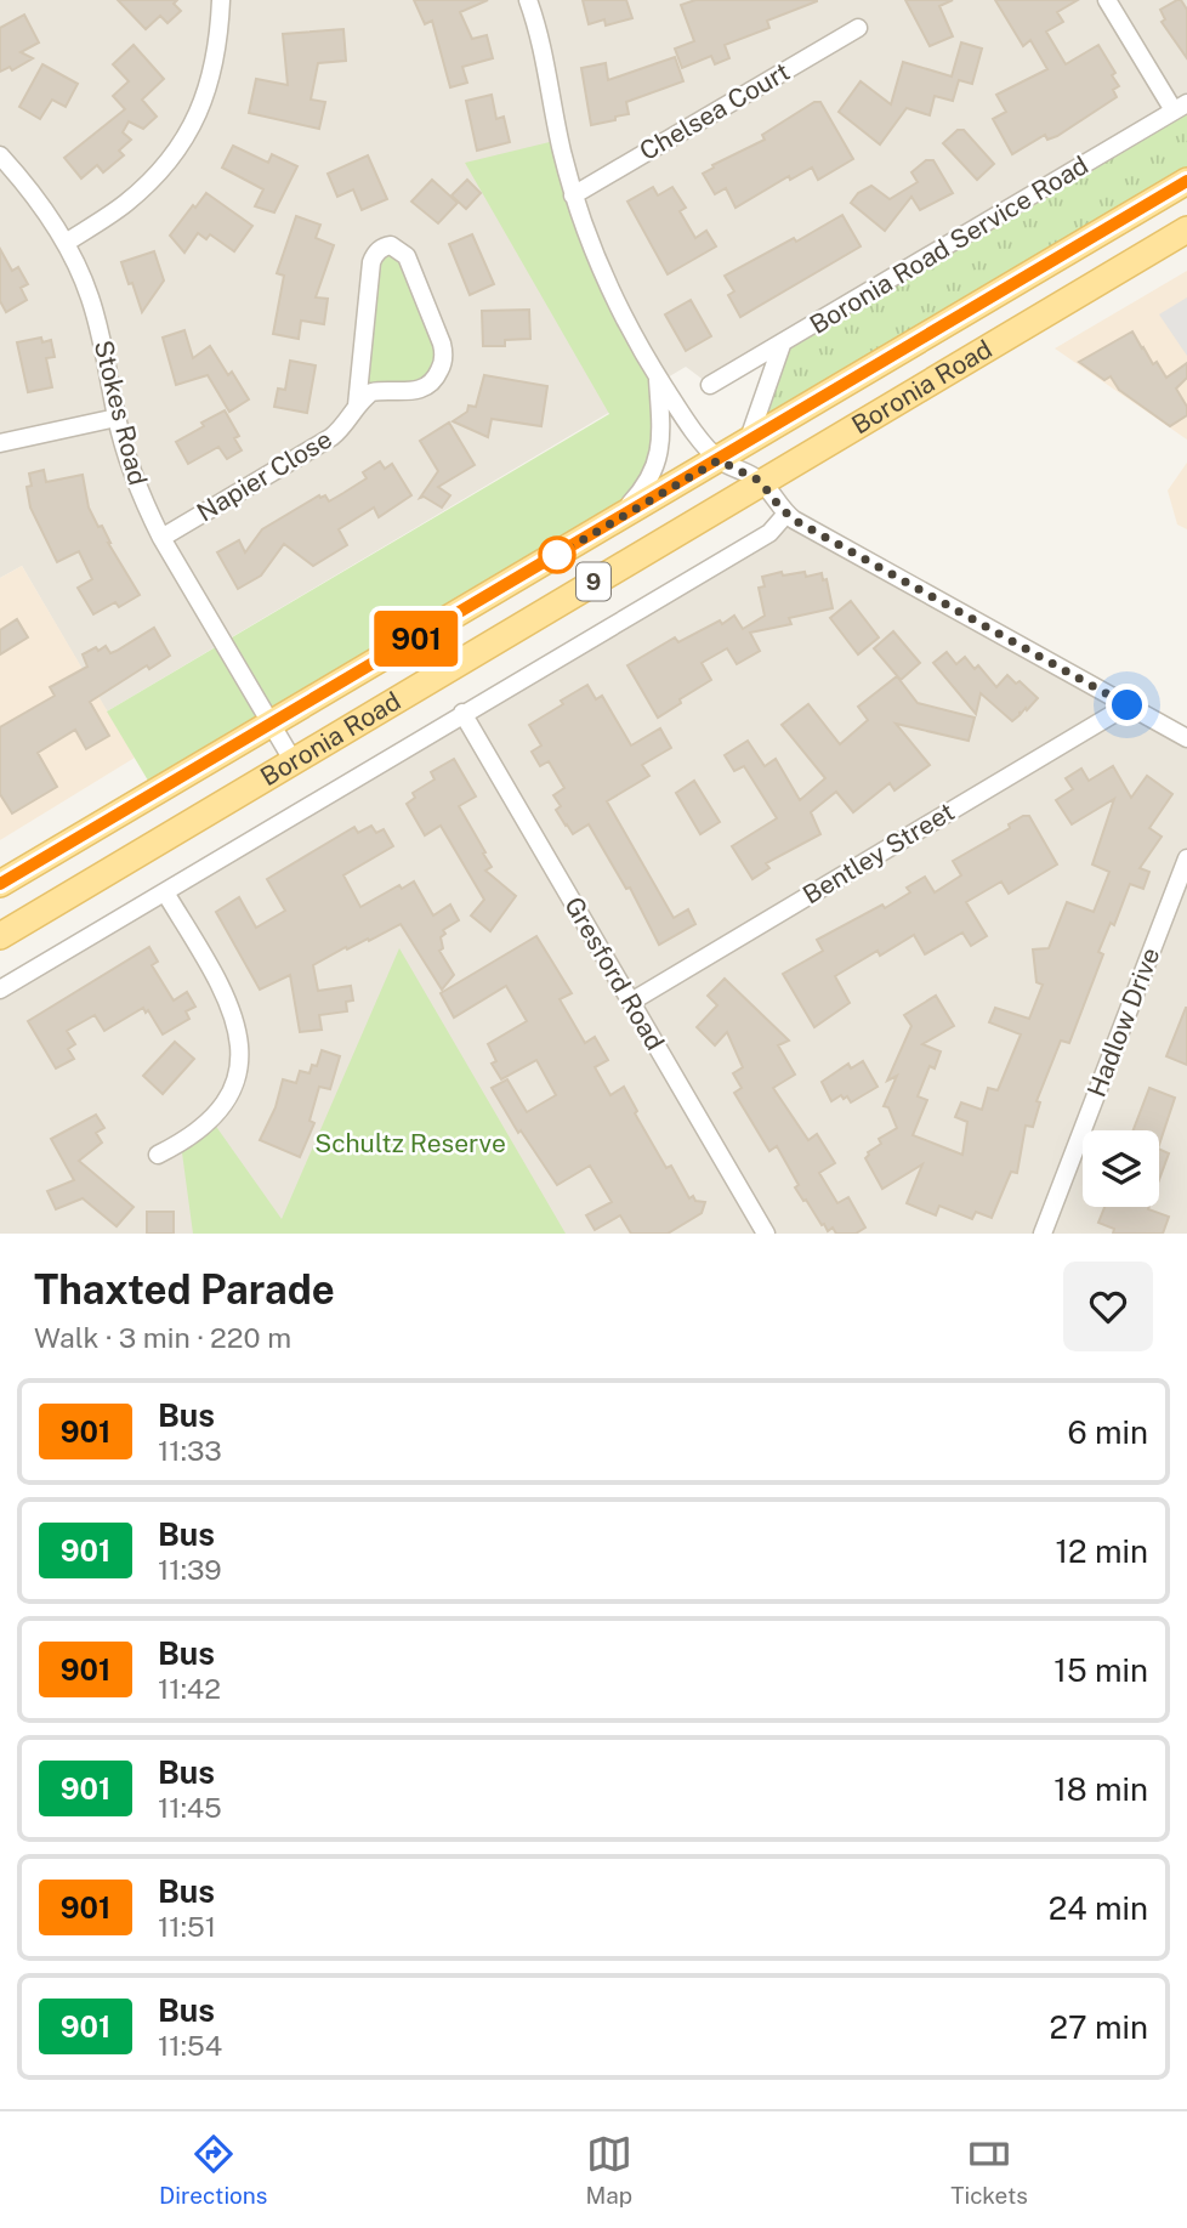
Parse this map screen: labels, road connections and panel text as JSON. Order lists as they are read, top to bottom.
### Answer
{
  "streets": {
    "main road": ["Boronia Road", "9"],
    "street": [
      "Chelsea Court",
      "Boronia Road Service Road",
      "Stokes Road",
      "Napier Close",
      "Bentley Street",
      "Gresford Road",
      "Hadlow Drive"
    ]
  },
  "crossings": [
    ["Boronia Road", "Stokes Road"],
    ["Boronia Road", "Gresford Road"],
    ["Stokes Road", "Napier Close"],
    ["Bentley Street", "Gresford Road"]
  ],
  "parks": ["Schultz Reserve"],
  "lines": ["bus line 901"],
  "page": {
    "on_map": "901",
    "heading": ["Thaxted Parade", "Walk · 3 min · 220 m"],
    "list": [
      {
        "mark": "901",
        "name": "Bus",
        "note": "11:33",
        "value": "6 min"
      },
      {
        "mark": "901",
        "name": "Bus",
        "note": "11:39",
        "value": "12 min"
      },
      {
        "mark": "901",
        "name": "Bus",
        "note": "11:42",
        "value": "15 min"
      },
      {
        "mark": "901",
        "name": "Bus",
        "note": "11:45",
        "value": "18 min"
      },
      {
        "mark": "901",
        "name": "Bus",
        "note": "11:51",
        "value": "24 min"
      },
      {
        "mark": "901",
        "name": "Bus",
        "note": "11:54",
        "value": "27 min"
      }
    ],
    "tabs": ["Directions", "Map", "Tickets"]
  }
}
